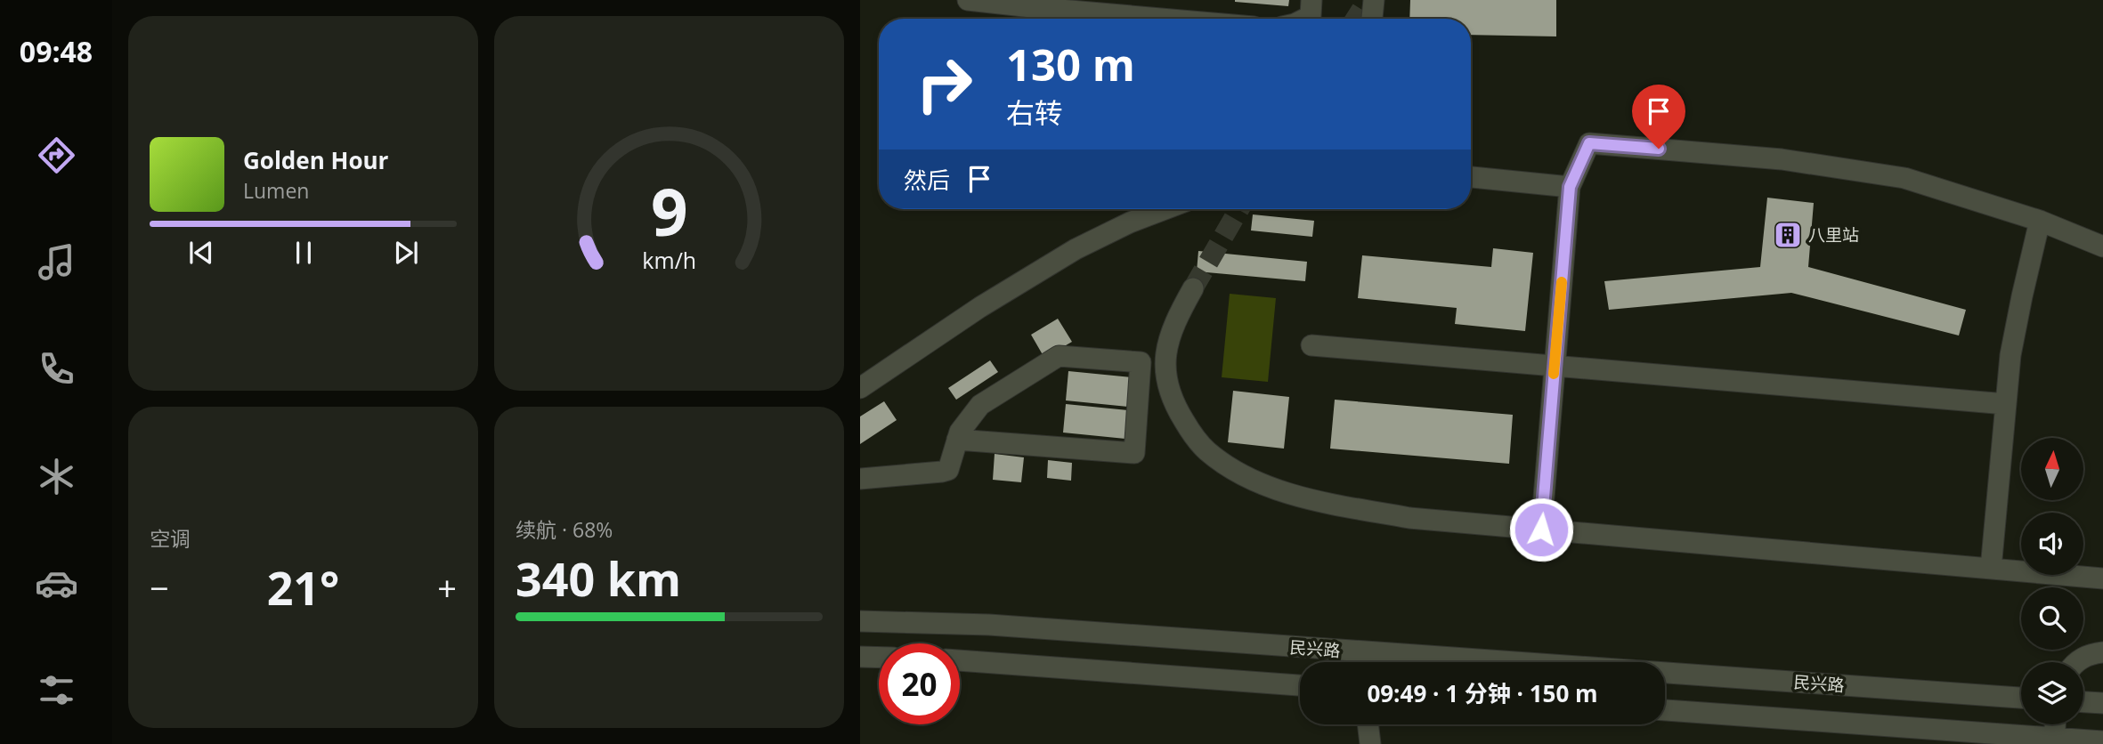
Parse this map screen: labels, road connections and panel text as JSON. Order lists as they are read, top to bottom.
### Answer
{
  "streets": {
    "street": ["民兴路"]
  },
  "places": {
    "building": ["八里站"]
  },
  "north": "top",
  "page": {
    "tabs": "09:48",
    "turn": ["130 m", "右转"],
    "song": ["Golden Hour", "Lumen"],
    "then": "然后",
    "tile": [
      "空调",
      ["续航 · 68%", "340 km"]
    ],
    "heat": ["−", "21°", "+"],
    "limit": "20",
    "trip": "09:49 · 1 分钟 · 150 m",
    "gauge": ["9", "km/h"]
  }
}
